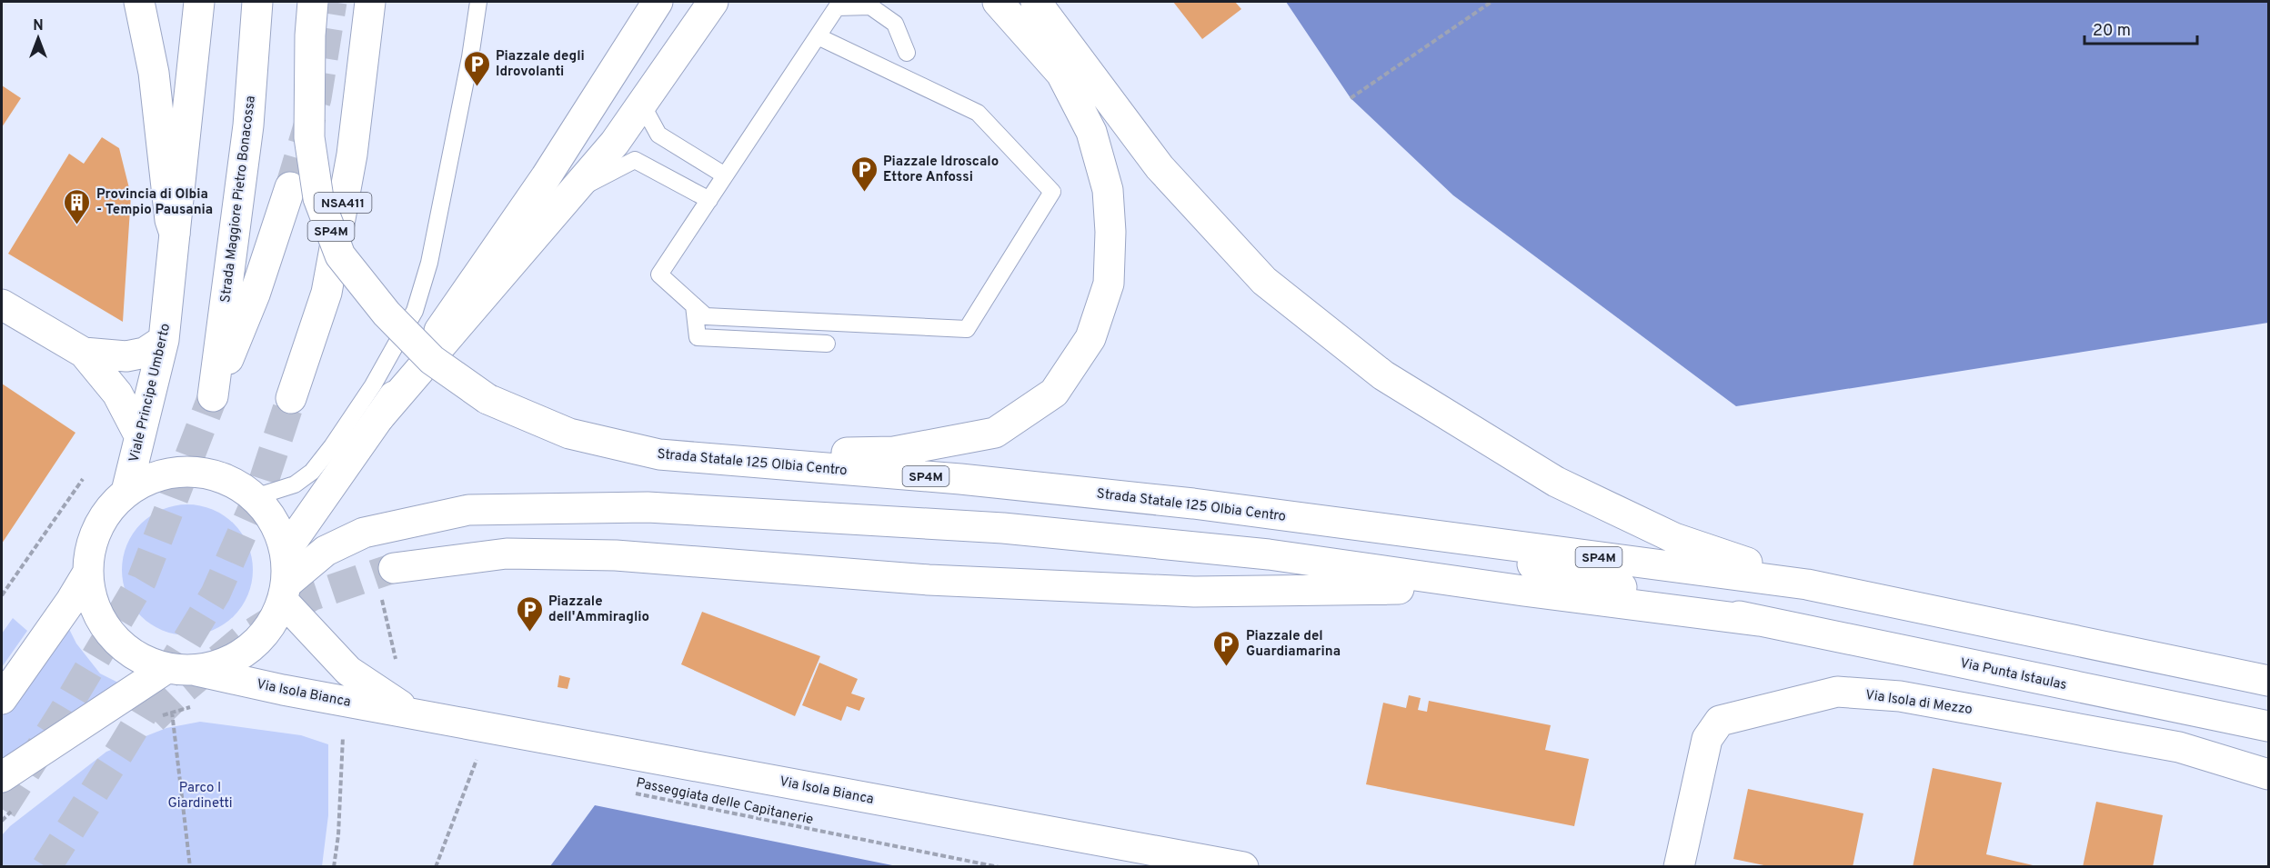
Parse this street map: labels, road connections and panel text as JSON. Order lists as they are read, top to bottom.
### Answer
{
  "streets": {
    "main road": [
      "Strada Maggiore Pietro Bonacossa",
      "NSA411",
      "SP4M",
      "Viale Principe Umberto",
      "Strada Statale 125 Olbia Centro",
      "Via Punta Istaulas",
      "Via Isola Bianca",
      "Via Isola di Mezzo"
    ],
    "path": ["Passeggiata delle Capitanerie"]
  },
  "crossings": [
    ["Strada Statale 125 Olbia Centro", "Via Punta Istaulas"]
  ],
  "parks": ["Parco I Giardinetti"],
  "places": {
    "parking": [
      "Piazzale degli Idrovolanti",
      "Piazzale Idroscalo Ettore Anfossi",
      "Piazzale dell'Ammiraglio",
      "Piazzale del Guardiamarina"
    ],
    "building": ["Provincia di Olbia - Tempio Pausania"]
  },
  "scale_bar": "20 m",
  "north": "top"
}
